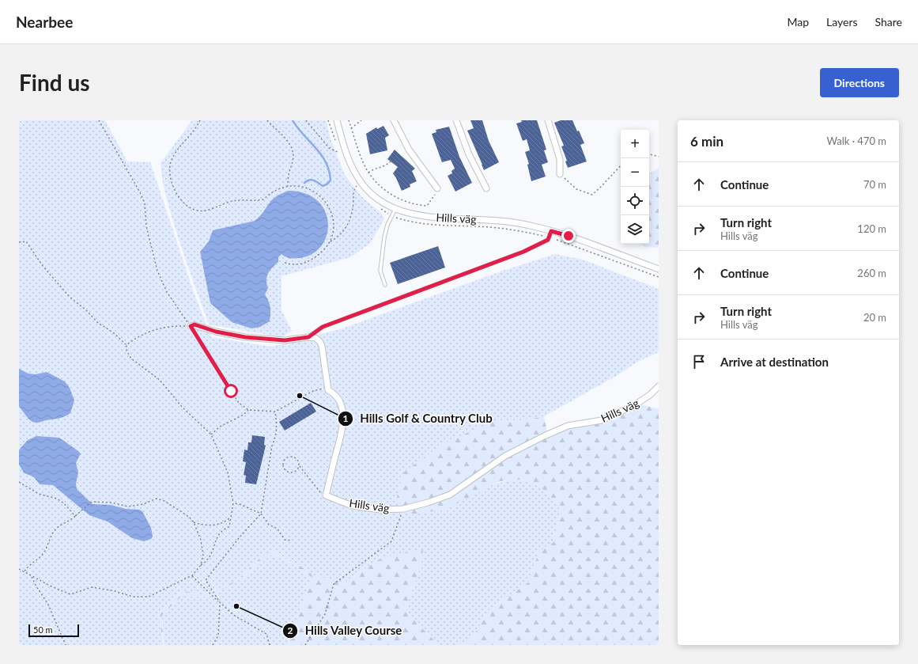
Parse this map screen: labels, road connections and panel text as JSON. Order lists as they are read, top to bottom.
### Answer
{
  "streets": {
    "street": ["Hills väg"]
  },
  "places": ["Hills Golf & Country Club", "Hills Valley Course"],
  "scale_bar": "50 m",
  "page": {
    "header": "Nearbee",
    "nav": ["Map", "Layers", "Share"],
    "buttons": "Directions",
    "title": "Find us",
    "heading": ["6 min", "Walk · 470 m"],
    "map_buttons": ["+", "−"],
    "list": [
      ["Continue", "70 m"],
      ["Turn right", "Hills väg", "120 m"],
      ["Continue", "260 m"],
      ["Turn right", "Hills väg", "20 m"],
      "Arrive at destination"
    ],
    "scale": "50 m"
  }
}
